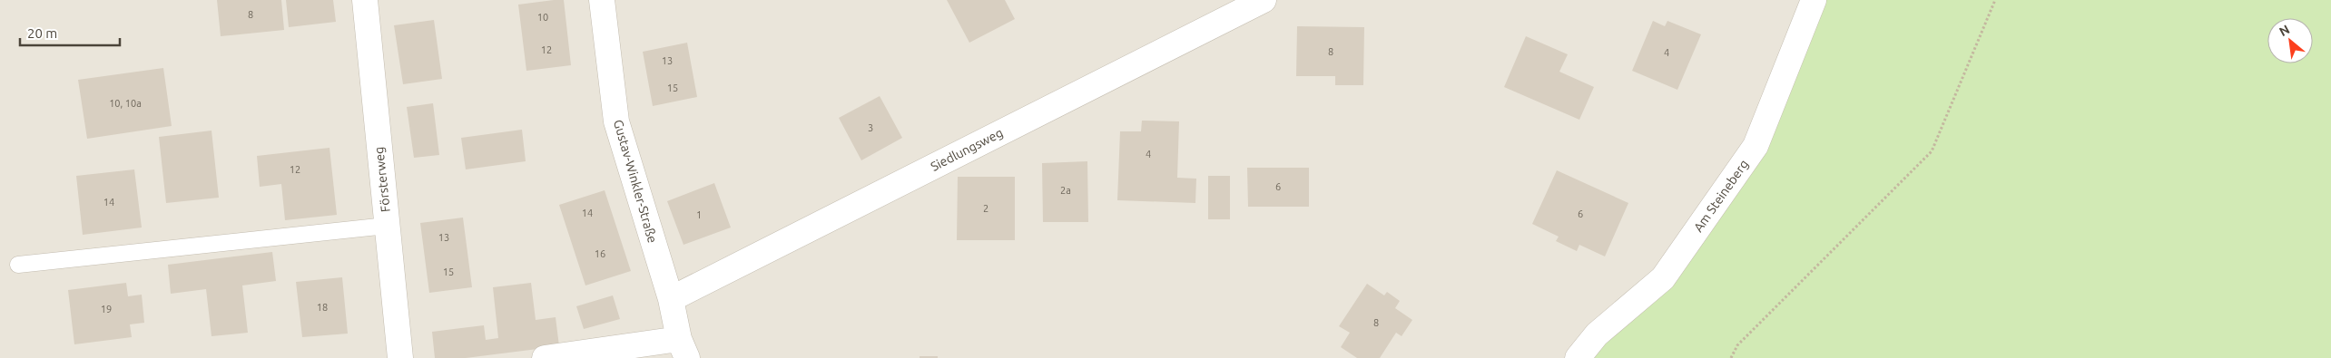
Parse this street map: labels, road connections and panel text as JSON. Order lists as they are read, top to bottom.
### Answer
{
  "streets": {
    "street": [
      "Siedlungsweg",
      "Försterweg",
      "Gustav-Winkler-Straße",
      "Am Steineberg"
    ]
  },
  "crossings": [
    ["Siedlungsweg", "Gustav-Winkler-Straße"]
  ],
  "house_numbers": [
    "8",
    "10",
    "12",
    "8",
    "4",
    "13",
    "15",
    "10, 10a",
    "3",
    "4",
    "12",
    "6",
    "2a",
    "14",
    "2",
    "14",
    "6",
    "1",
    "13",
    "16",
    "15",
    "18",
    "19",
    "8"
  ],
  "scale_bar": "20 m",
  "north": "top left"
}
